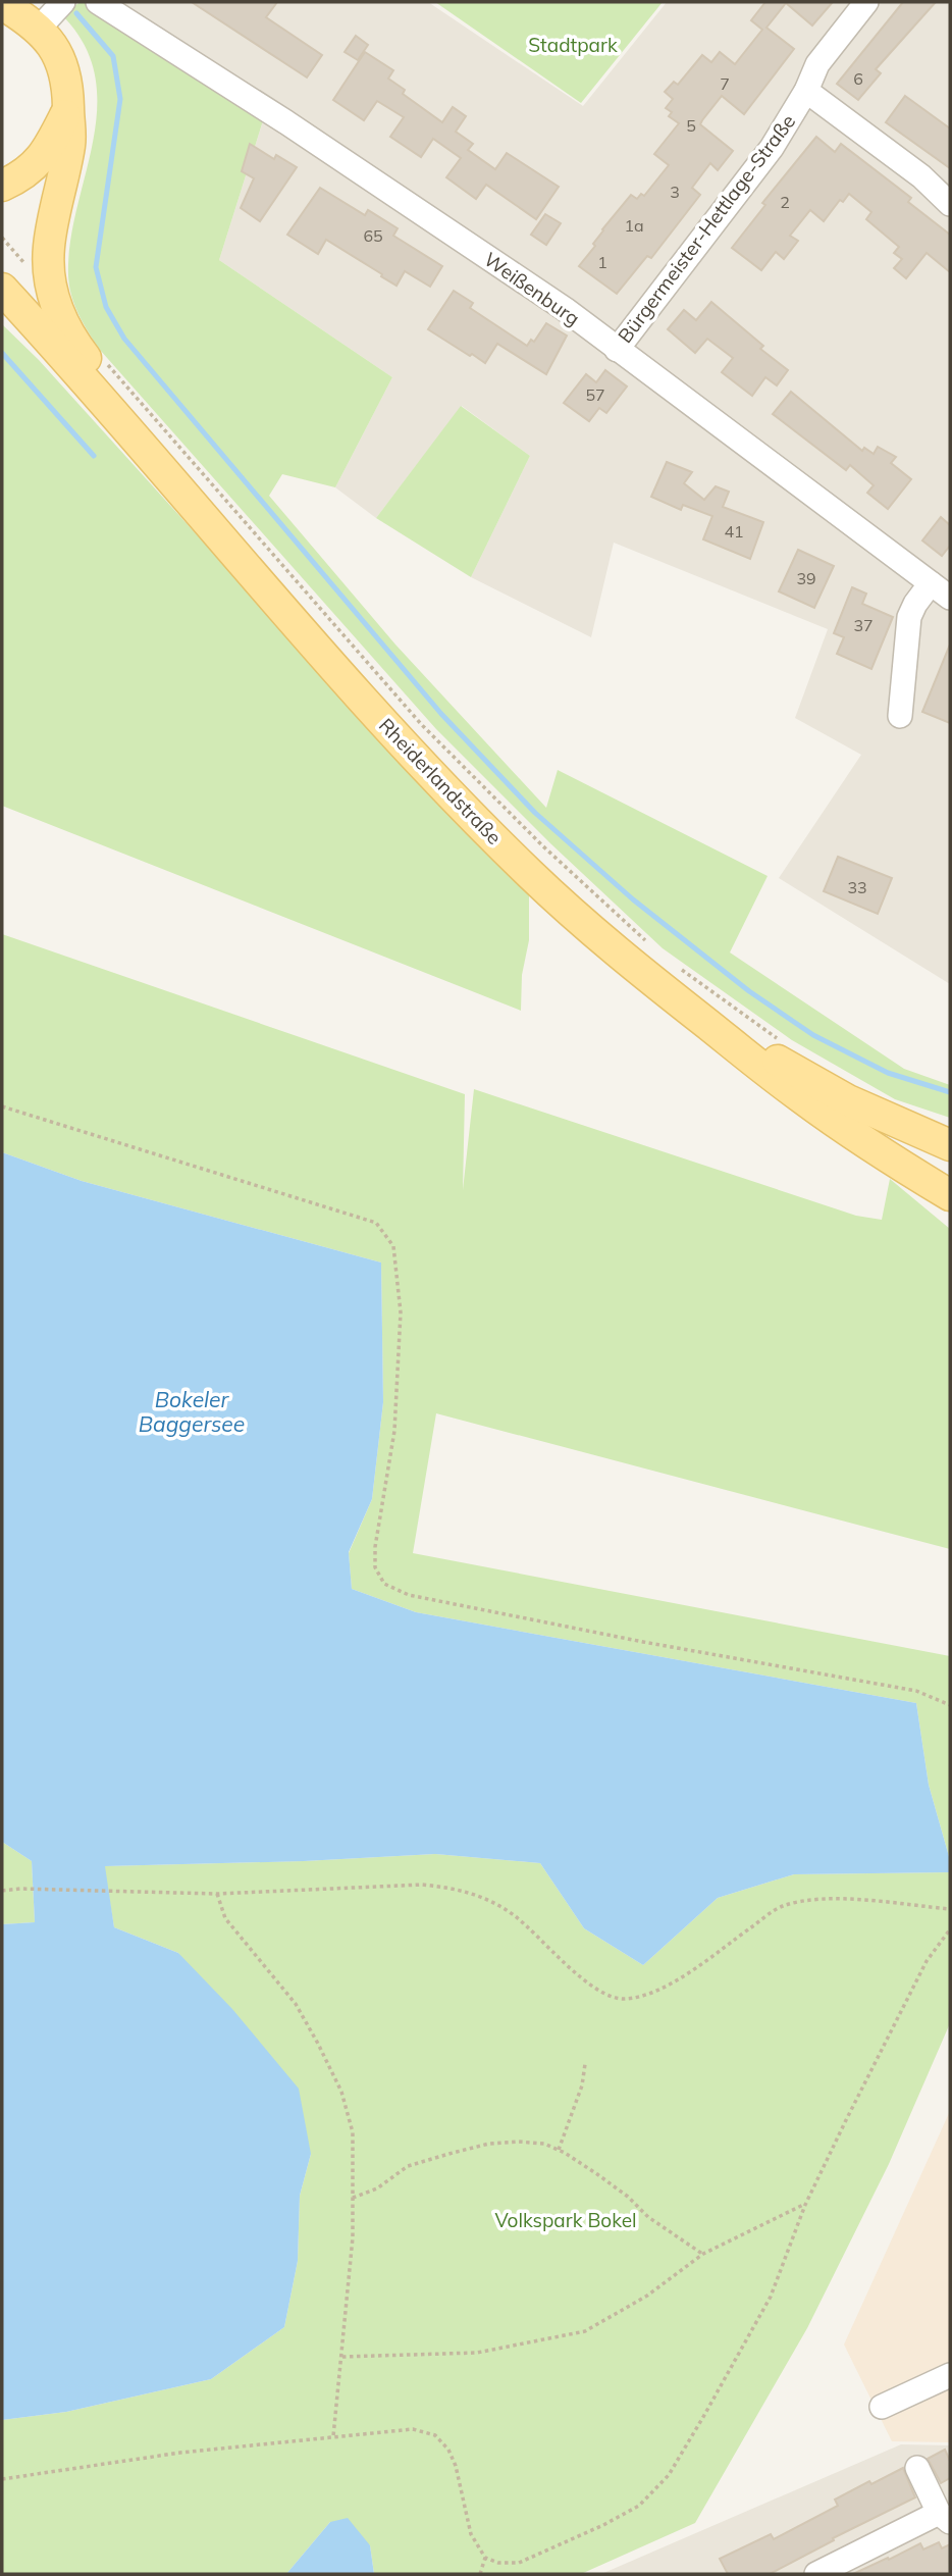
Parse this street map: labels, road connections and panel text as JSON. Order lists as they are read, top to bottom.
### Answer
{
  "streets": {
    "main road": ["Rheiderlandstraße"],
    "street": ["Bürgermeister-Hettlage-Straße", "Weißenburg"]
  },
  "crossings": [
    ["Bürgermeister-Hettlage-Straße", "Weißenburg"]
  ],
  "water": ["Bokeler Baggersee"],
  "parks": ["Stadtpark", "Volkspark Bokel"],
  "house_numbers": [
    "6",
    "7",
    "5",
    "3",
    "2",
    "1a",
    "65",
    "1",
    "57",
    "41",
    "39",
    "37",
    "33"
  ]
}
